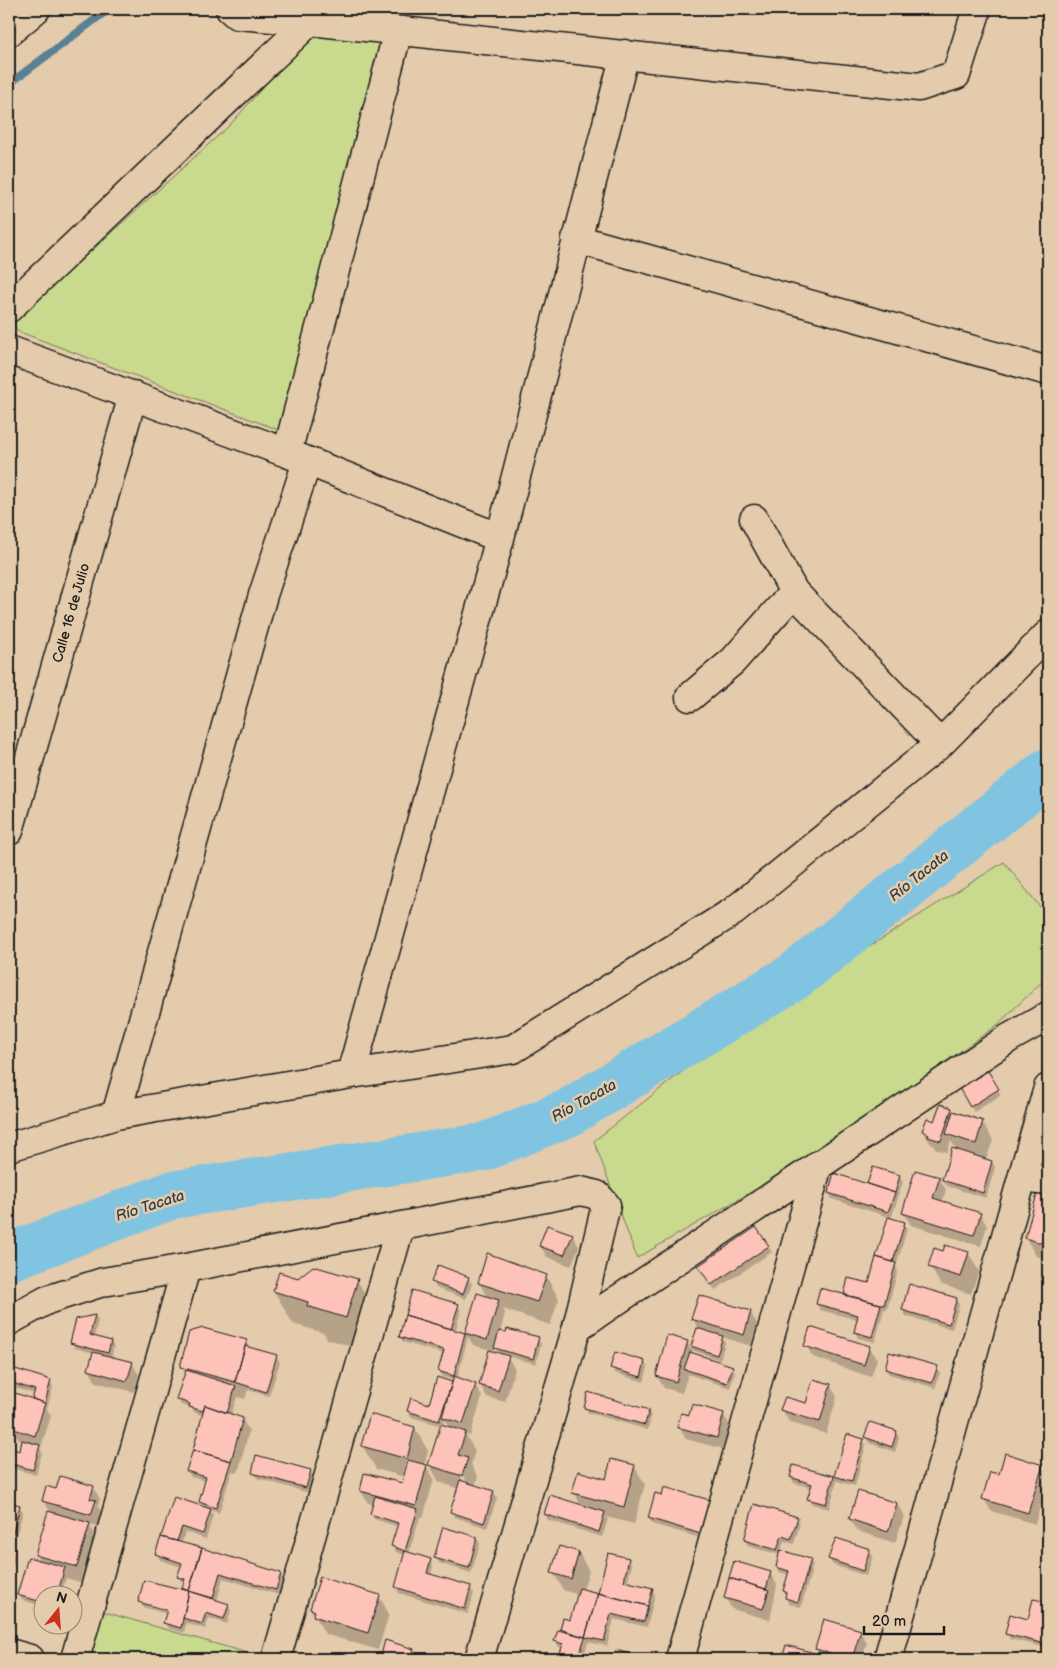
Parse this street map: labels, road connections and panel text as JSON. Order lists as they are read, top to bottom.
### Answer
{
  "streets": {
    "street": ["Calle 16 de Julio"]
  },
  "water": ["Río Tacata"],
  "scale_bar": "20 m",
  "north": "top"
}
